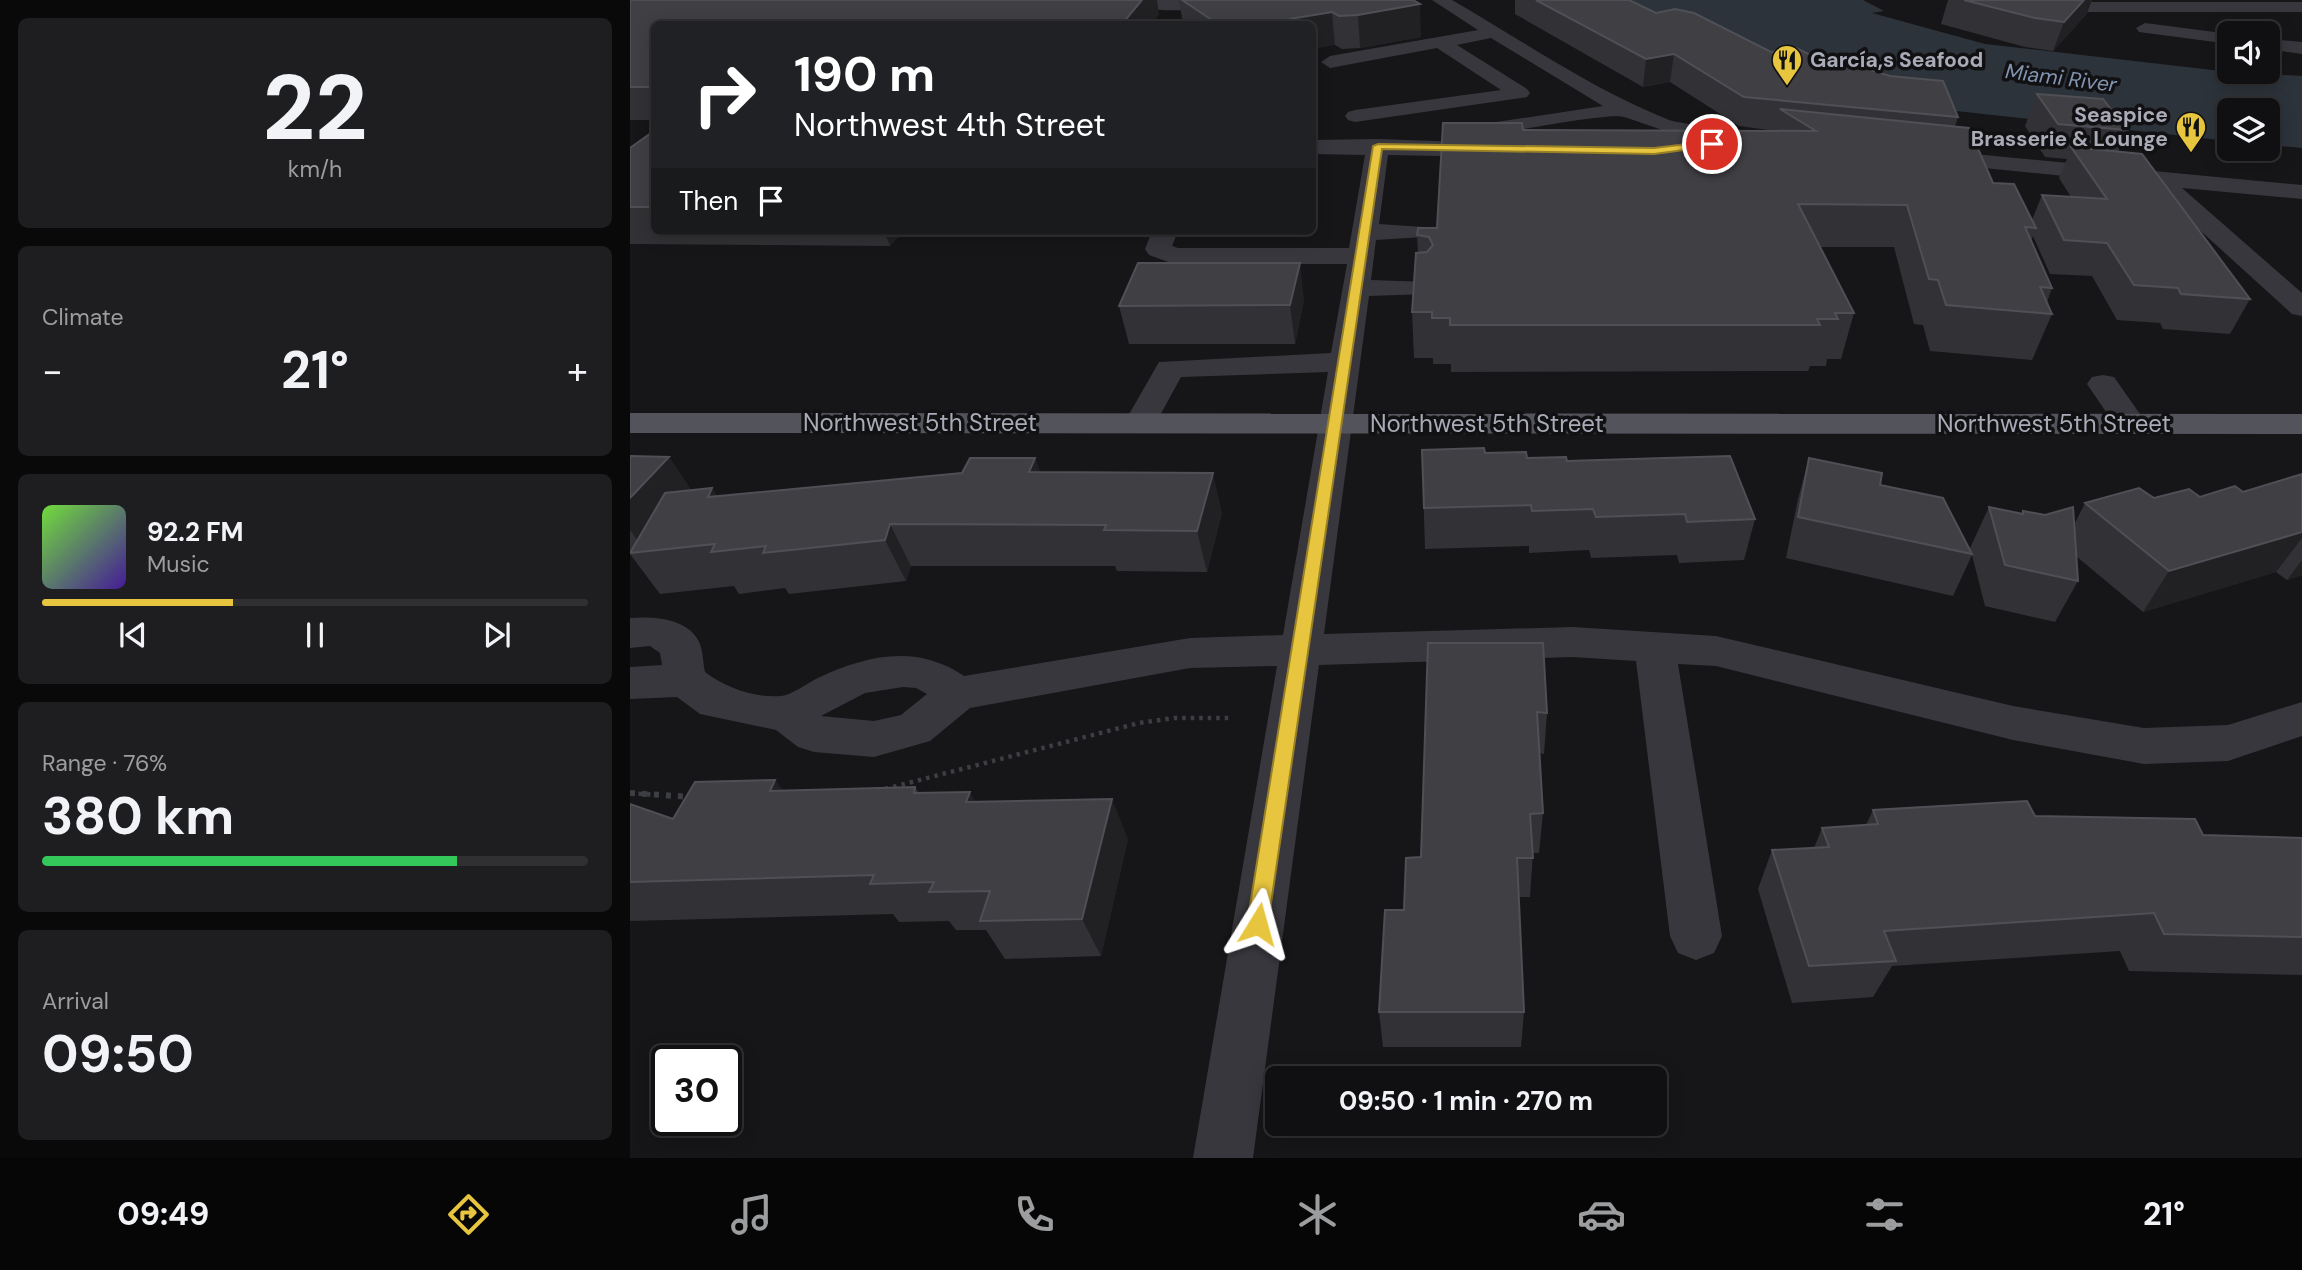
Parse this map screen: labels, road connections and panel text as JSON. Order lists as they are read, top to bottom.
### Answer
{
  "streets": {
    "main road": ["Northwest 5th Street"]
  },
  "water": ["Miami River"],
  "places": {
    "restaurant": ["García,s Seafood", "Seaspice Brasserie & Lounge"]
  },
  "page": {
    "tile": [
      ["22", "km/h"],
      "Climate",
      ["Range · 76%", "380 km"],
      ["Arrival", "09:50"]
    ],
    "turn": ["190 m", "Northwest 4th Street"],
    "then": "Then",
    "heat": ["−", "21°", "+"],
    "song": ["92.2 FM", "Music"],
    "limit": "30",
    "trip": "09:50 · 1 min · 270 m",
    "tabs": ["09:49", "21°"]
  }
}
